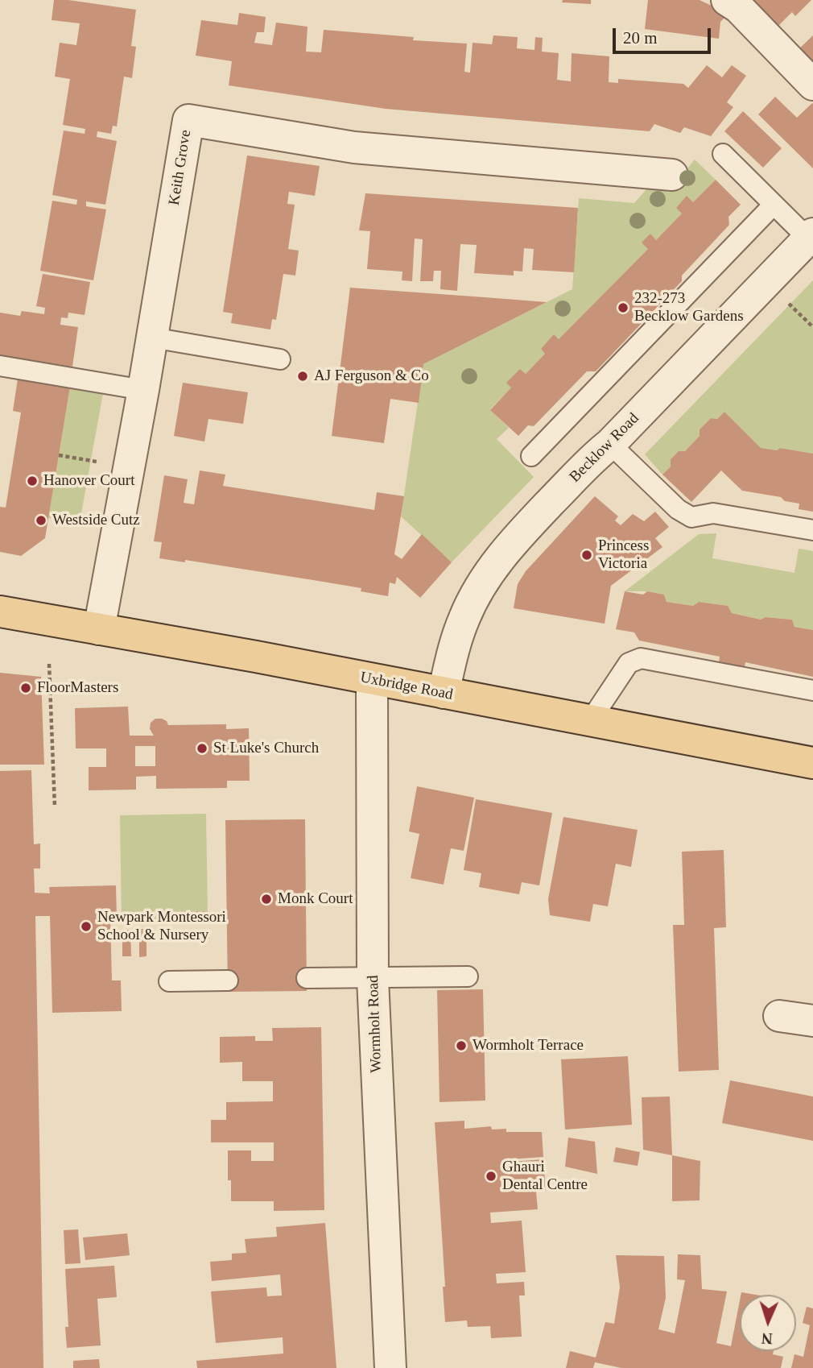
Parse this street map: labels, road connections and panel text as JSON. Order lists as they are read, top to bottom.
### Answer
{
  "streets": {
    "main road": ["Uxbridge Road"],
    "street": ["Keith Grove", "Becklow Road", "Wormholt Road"]
  },
  "crossings": [
    ["Keith Grove", "Uxbridge Road"],
    ["Becklow Road", "Uxbridge Road"],
    ["Uxbridge Road", "Wormholt Road"]
  ],
  "places": [
    "232-273 Becklow Gardens",
    "AJ Ferguson & Co",
    "Hanover Court",
    "Westside Cutz",
    "Princess Victoria",
    "FloorMasters",
    "St Luke's Church",
    "Monk Court",
    "Newpark Montessori School & Nursery",
    "Wormholt Terrace",
    "Ghauri Dental Centre"
  ],
  "scale_bar": "20 m",
  "north": "bottom"
}
